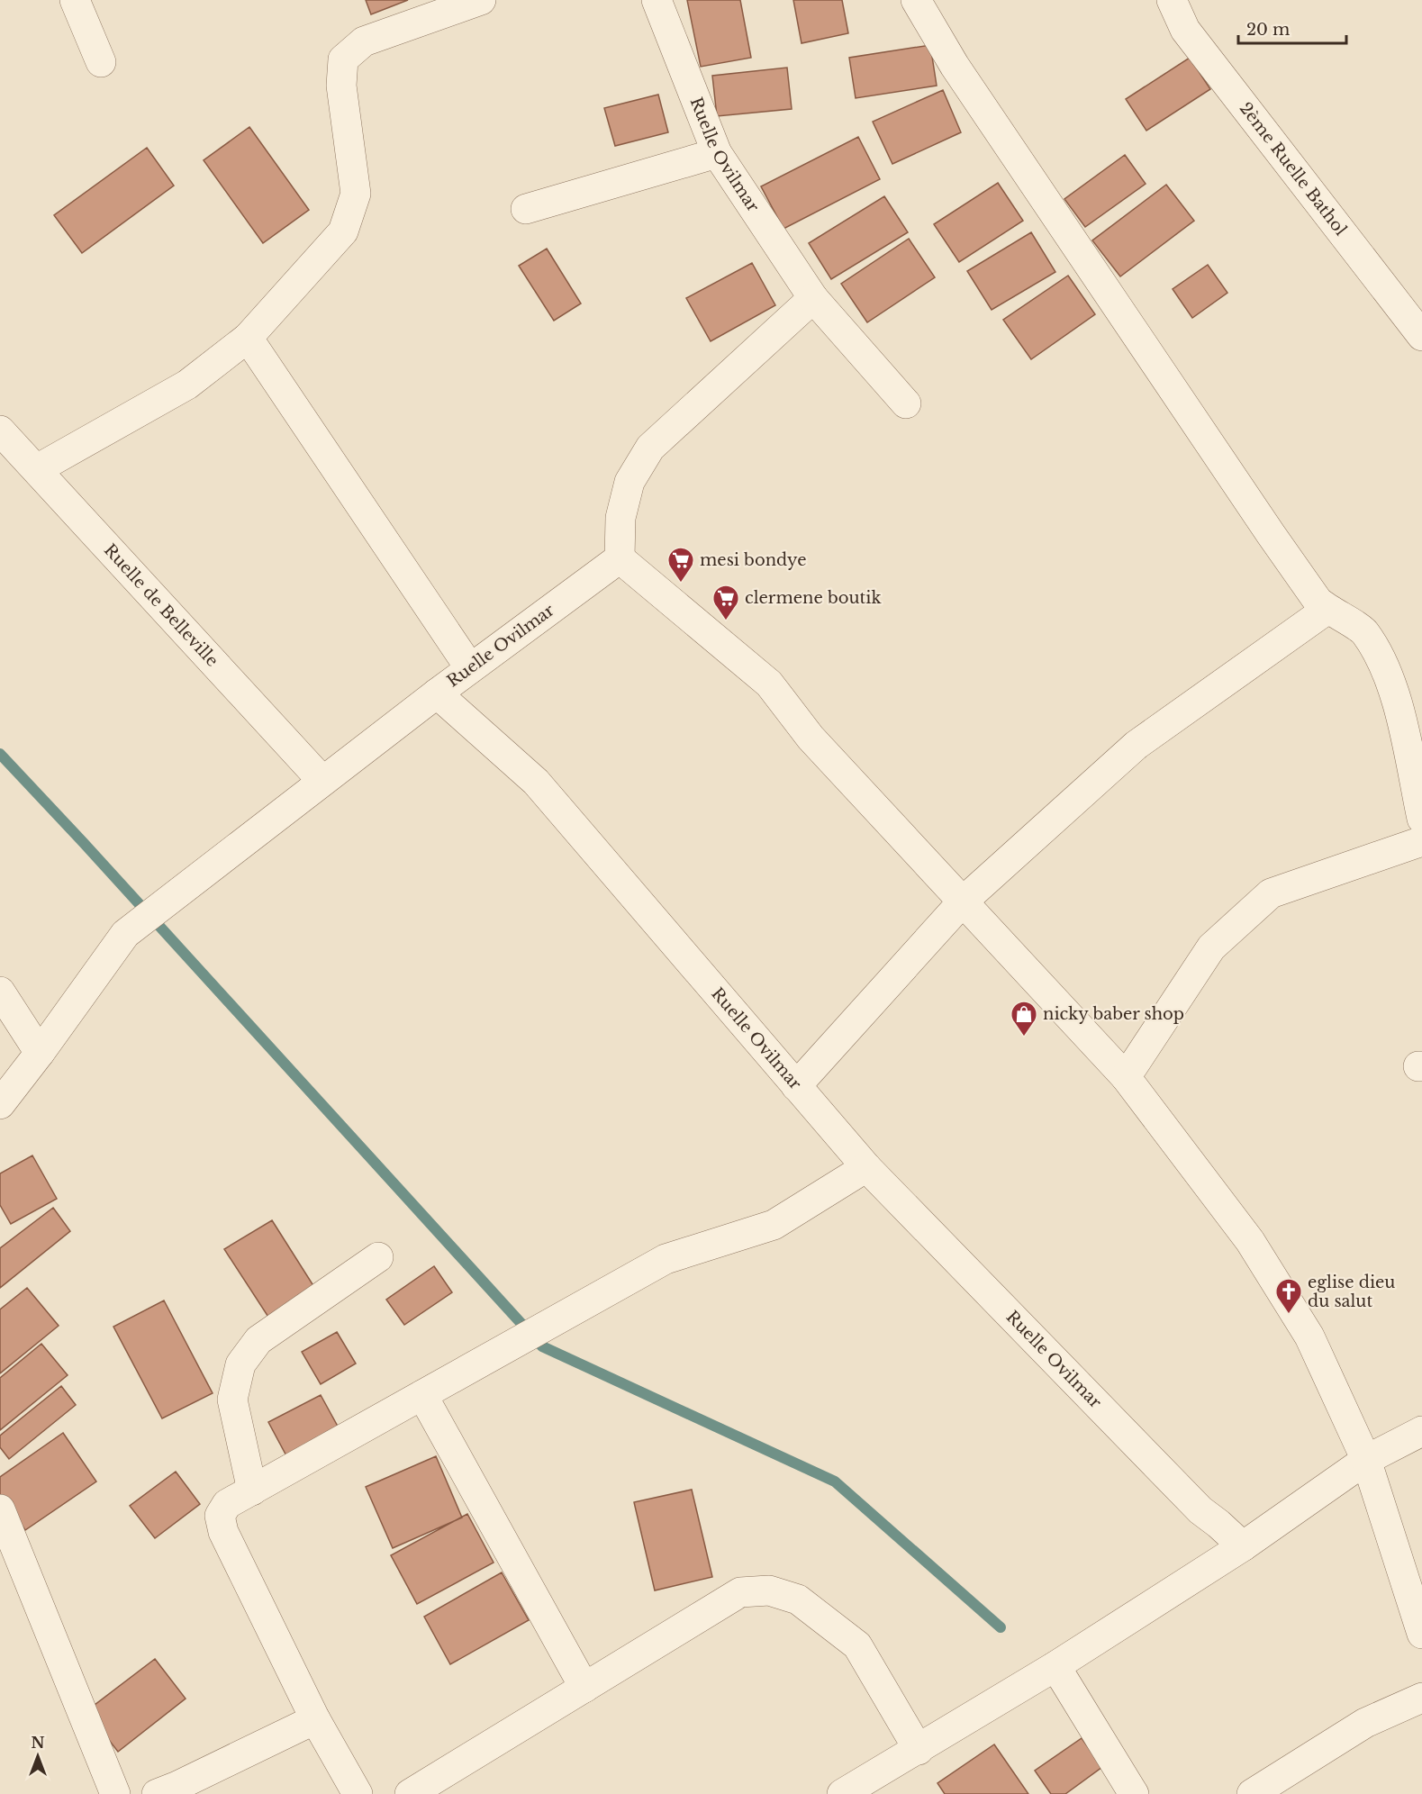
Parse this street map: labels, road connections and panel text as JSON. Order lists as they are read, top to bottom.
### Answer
{
  "streets": {
    "street": ["Ruelle Ovilmar", "2ème Ruelle Bathol", "Ruelle de Belleville"]
  },
  "places": {
    "supermarket": ["mesi bondye", "clermene boutik"],
    "shop": ["nicky baber shop"],
    "church": ["eglise dieu du salut"]
  },
  "scale_bar": "20 m",
  "north": "top"
}
